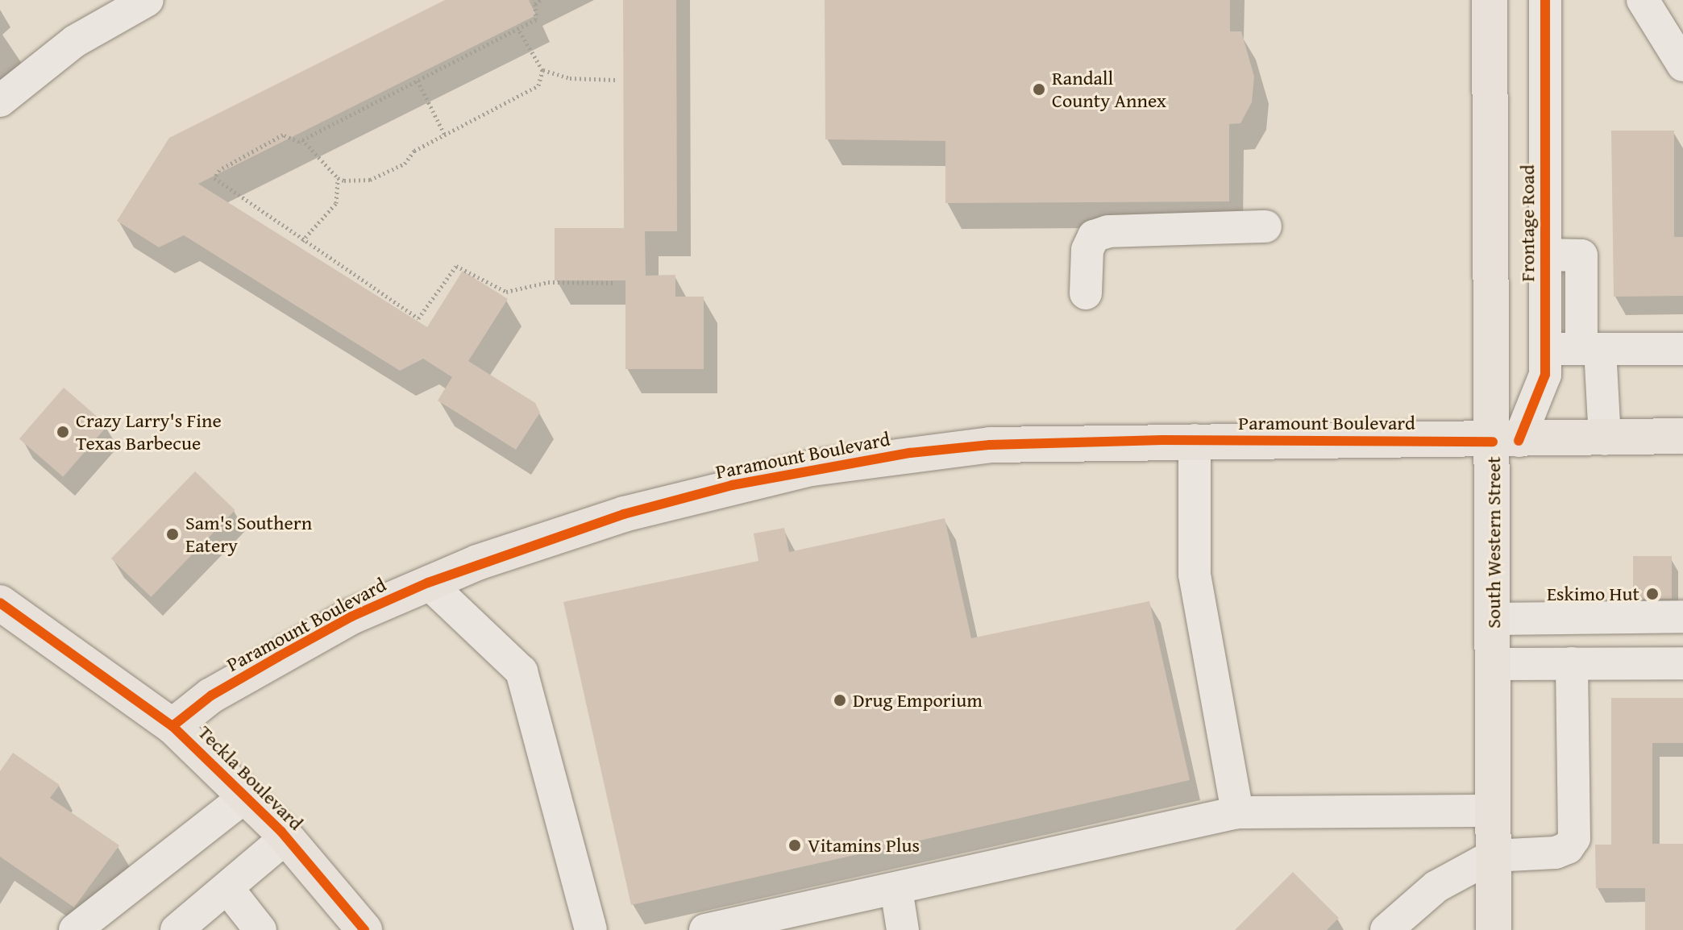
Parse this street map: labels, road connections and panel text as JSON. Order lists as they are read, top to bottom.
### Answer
{
  "streets": {
    "main road": ["Paramount Boulevard", "South Western Street", "Teckla Boulevard"],
    "street": ["Frontage Road"]
  },
  "crossings": [
    ["Frontage Road", "Paramount Boulevard"],
    ["Frontage Road", "South Western Street"],
    ["Paramount Boulevard", "South Western Street"],
    ["Paramount Boulevard", "Teckla Boulevard"]
  ],
  "places": [
    "Randall County Annex",
    "Crazy Larry's Fine Texas Barbecue",
    "Sam's Southern Eatery",
    "Eskimo Hut",
    "Drug Emporium",
    "Vitamins Plus"
  ]
}
